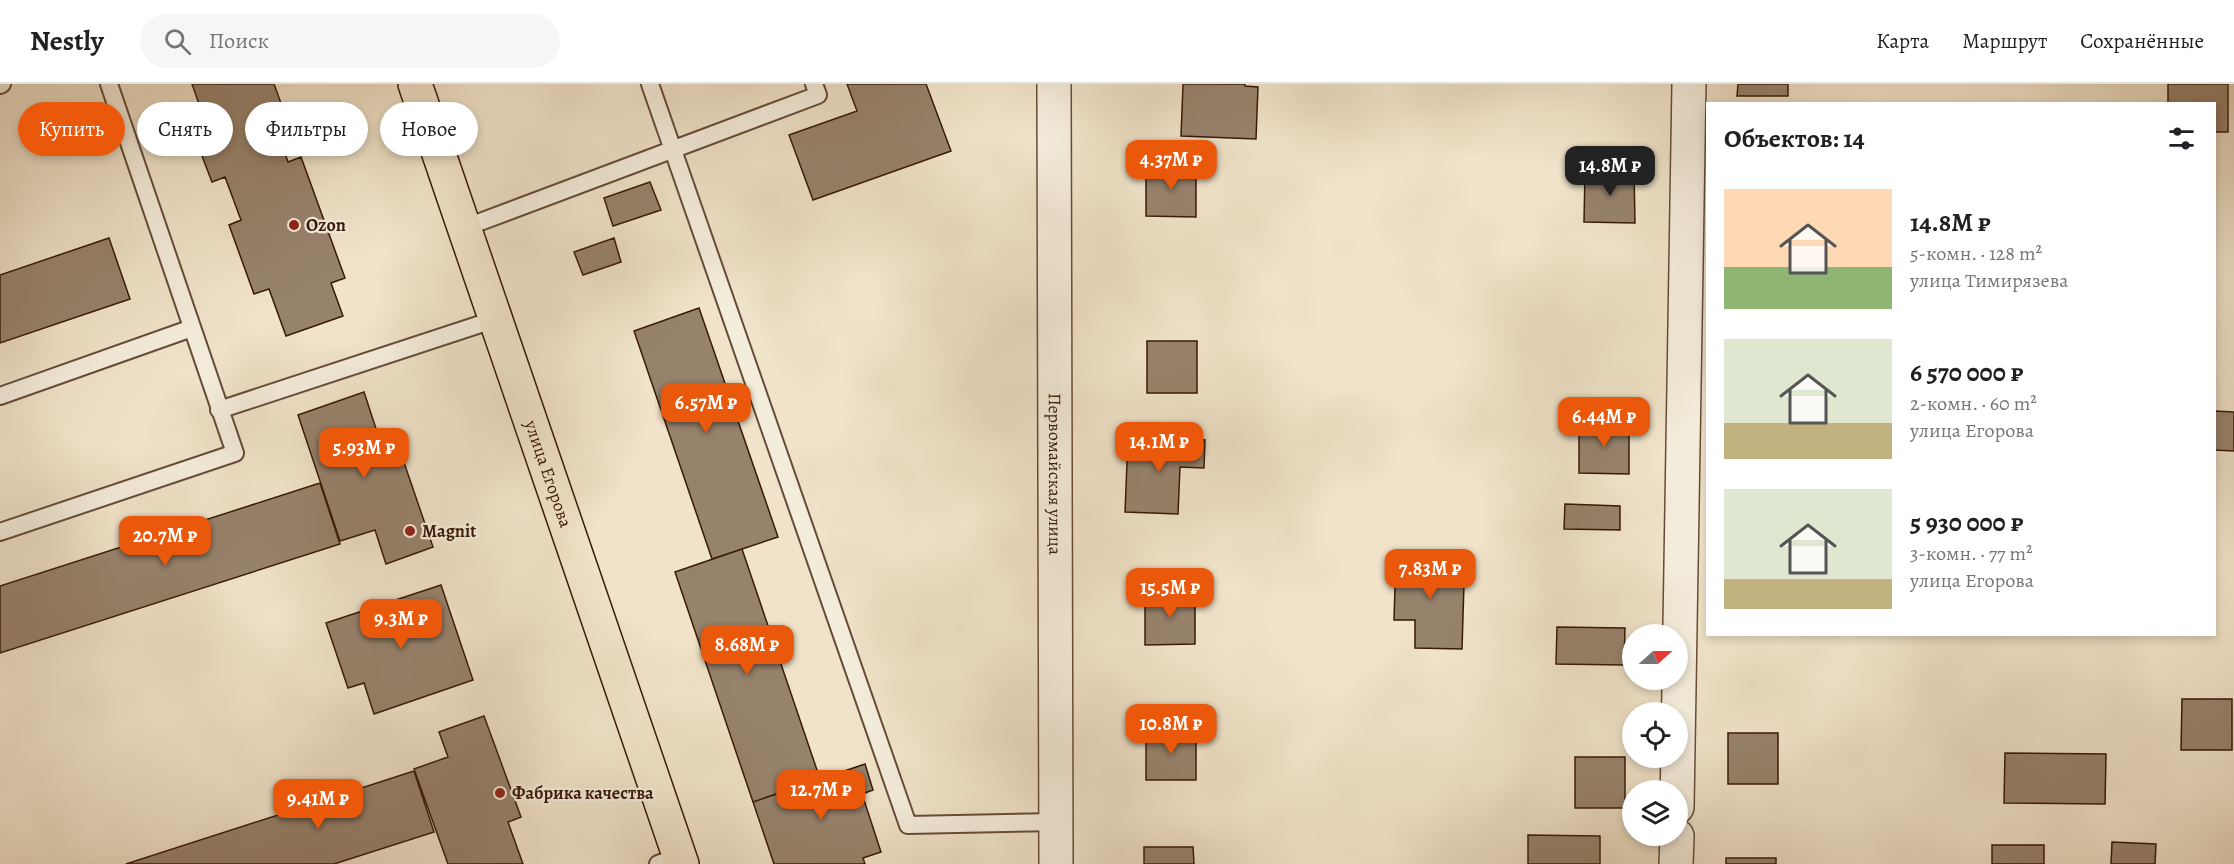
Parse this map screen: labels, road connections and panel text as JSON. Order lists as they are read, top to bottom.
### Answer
{
  "streets": {
    "main road": ["улица Егорова"],
    "street": ["Первомайская улица"]
  },
  "places": ["Ozon", "Magnit", "Фабрика качества"],
  "north": "right",
  "page": {
    "header": "Nestly",
    "search": "Поиск",
    "nav": ["Карта", "Маршрут", "Сохранённые"],
    "chip": [
      "Купить",
      "Снять",
      "Фильтры",
      "Новое"
    ],
    "heading": "Объектов: 14",
    "price": [
      "4.37M ₽",
      "14.8M ₽",
      "6.57M ₽",
      "6.44M ₽",
      "14.1M ₽",
      "5.93M ₽",
      "20.7M ₽",
      "7.83M ₽",
      "15.5M ₽",
      "9.3M ₽",
      "8.68M ₽",
      "10.8M ₽",
      "12.7M ₽",
      "9.41M ₽"
    ],
    "list": [
      {
        "name": "14.8M ₽",
        "note": "5-комн. · 128 m² · улица Тимирязева"
      },
      {
        "name": "6 570 000 ₽",
        "note": "2-комн. · 60 m² · улица Егорова"
      },
      {
        "name": "5 930 000 ₽",
        "note": "3-комн. · 77 m² · улица Егорова"
      }
    ]
  }
}
